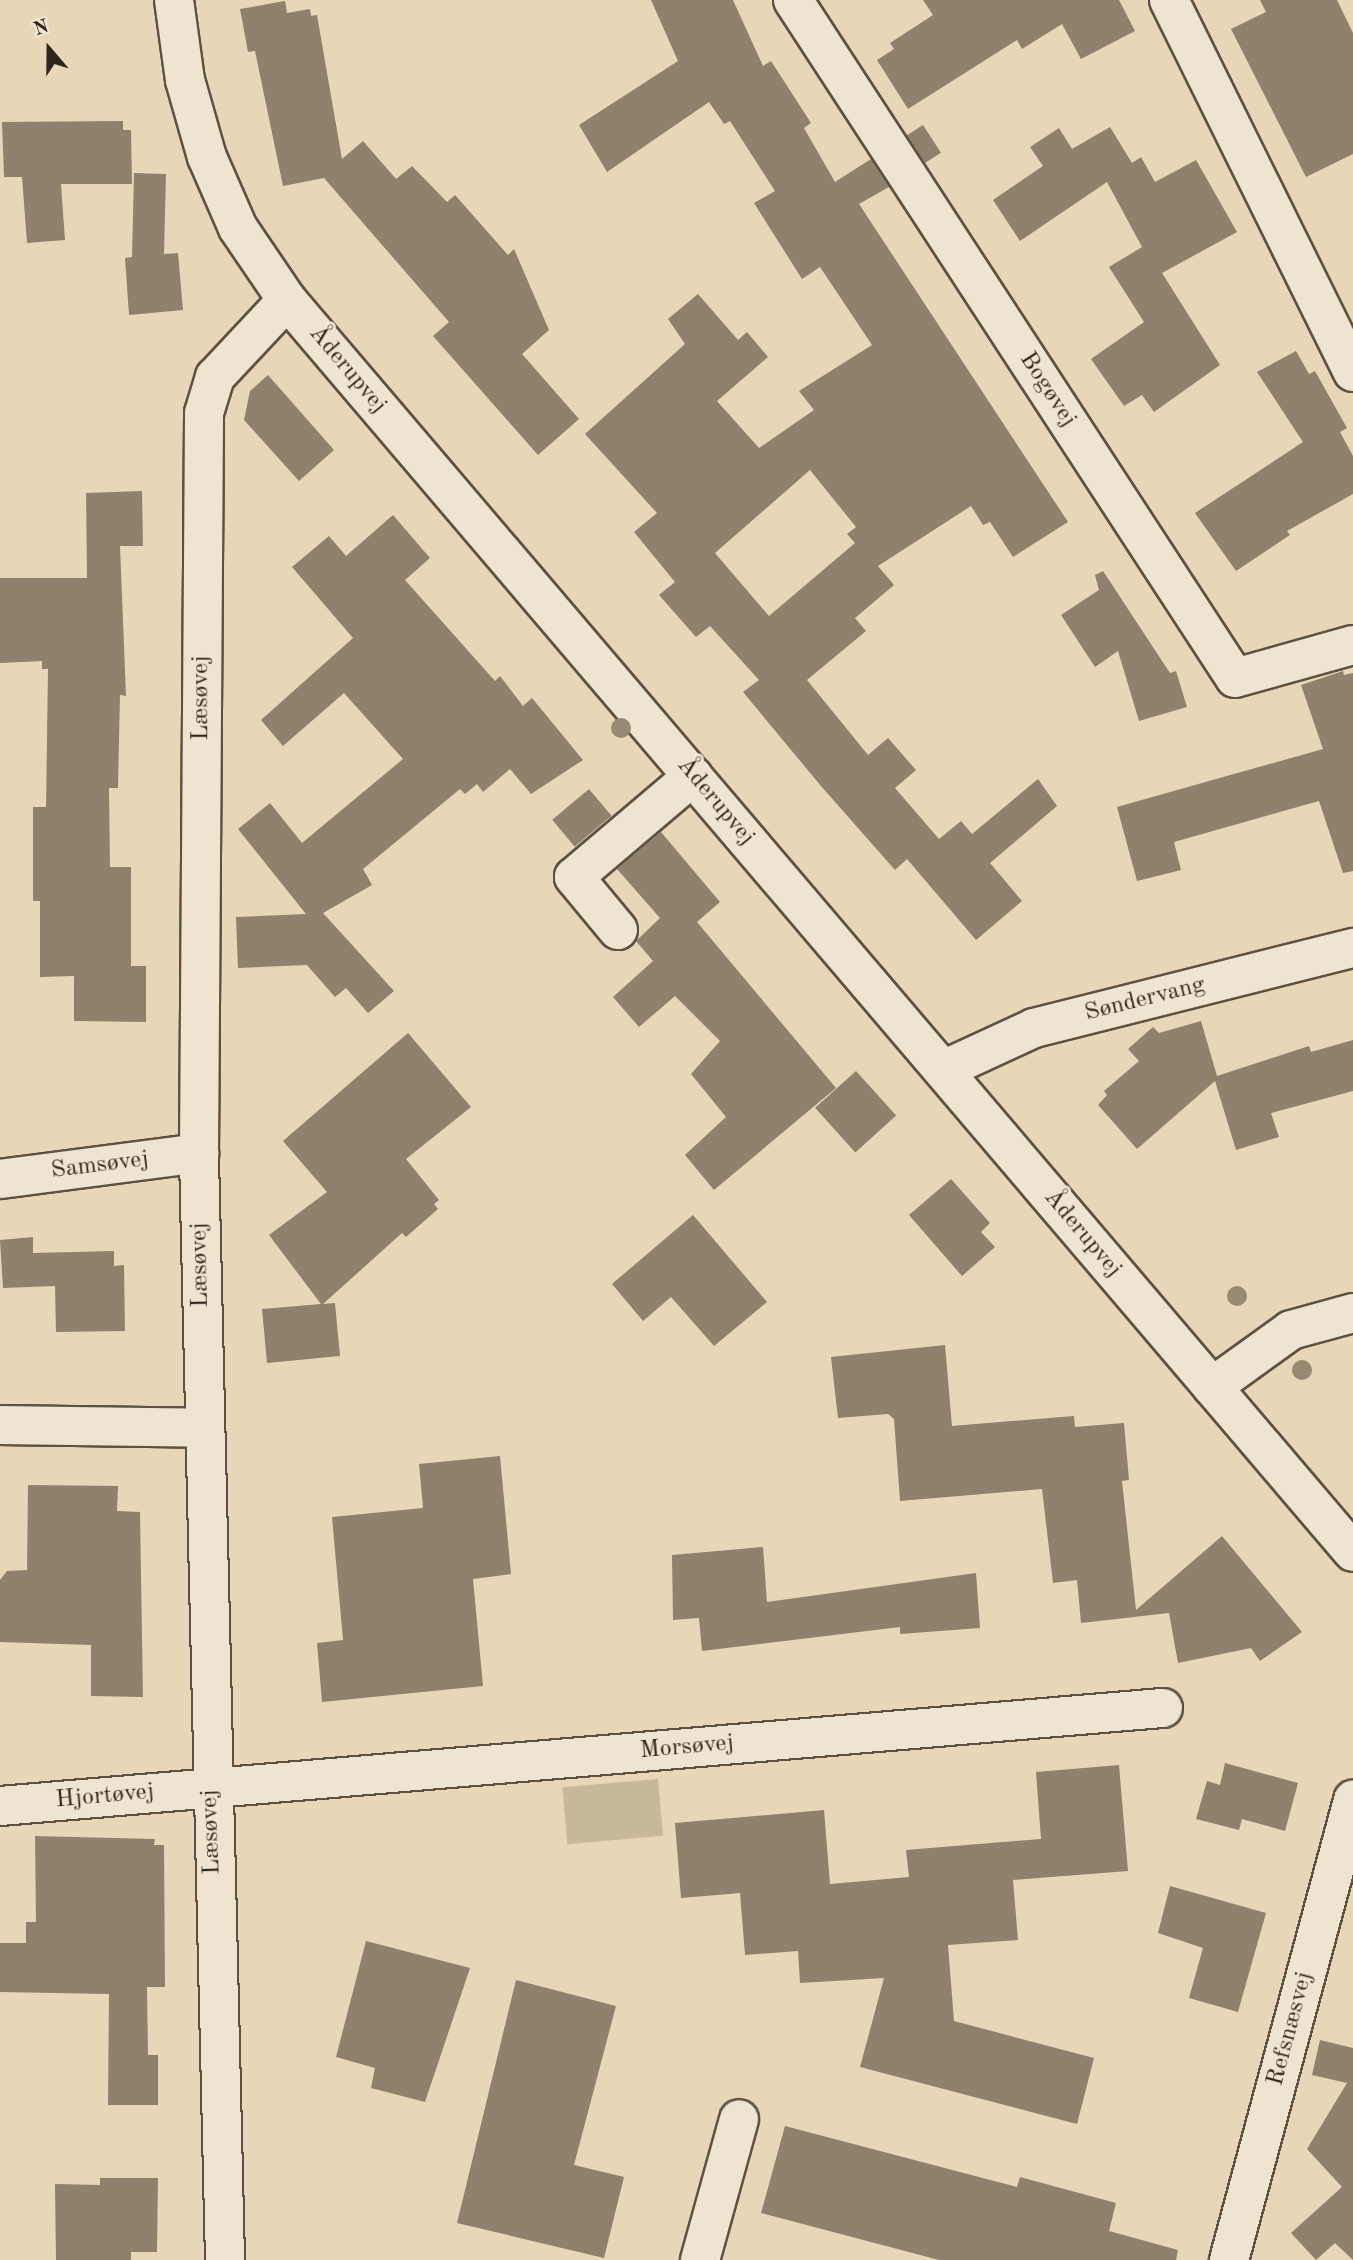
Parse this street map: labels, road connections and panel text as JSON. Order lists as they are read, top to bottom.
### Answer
{
  "streets": {
    "street": [
      "Åderupvej",
      "Bogøvej",
      "Læsøvej",
      "Søndervang",
      "Samsøvej",
      "Morsøvej",
      "Hjortøvej",
      "Refsnæsvej"
    ]
  },
  "crossings": [
    ["Åderupvej", "Læsøvej"],
    ["Åderupvej", "Søndervang"],
    ["Læsøvej", "Samsøvej"],
    ["Læsøvej", "Morsøvej"],
    ["Læsøvej", "Hjortøvej"],
    ["Morsøvej", "Hjortøvej"]
  ],
  "north": "top"
}
